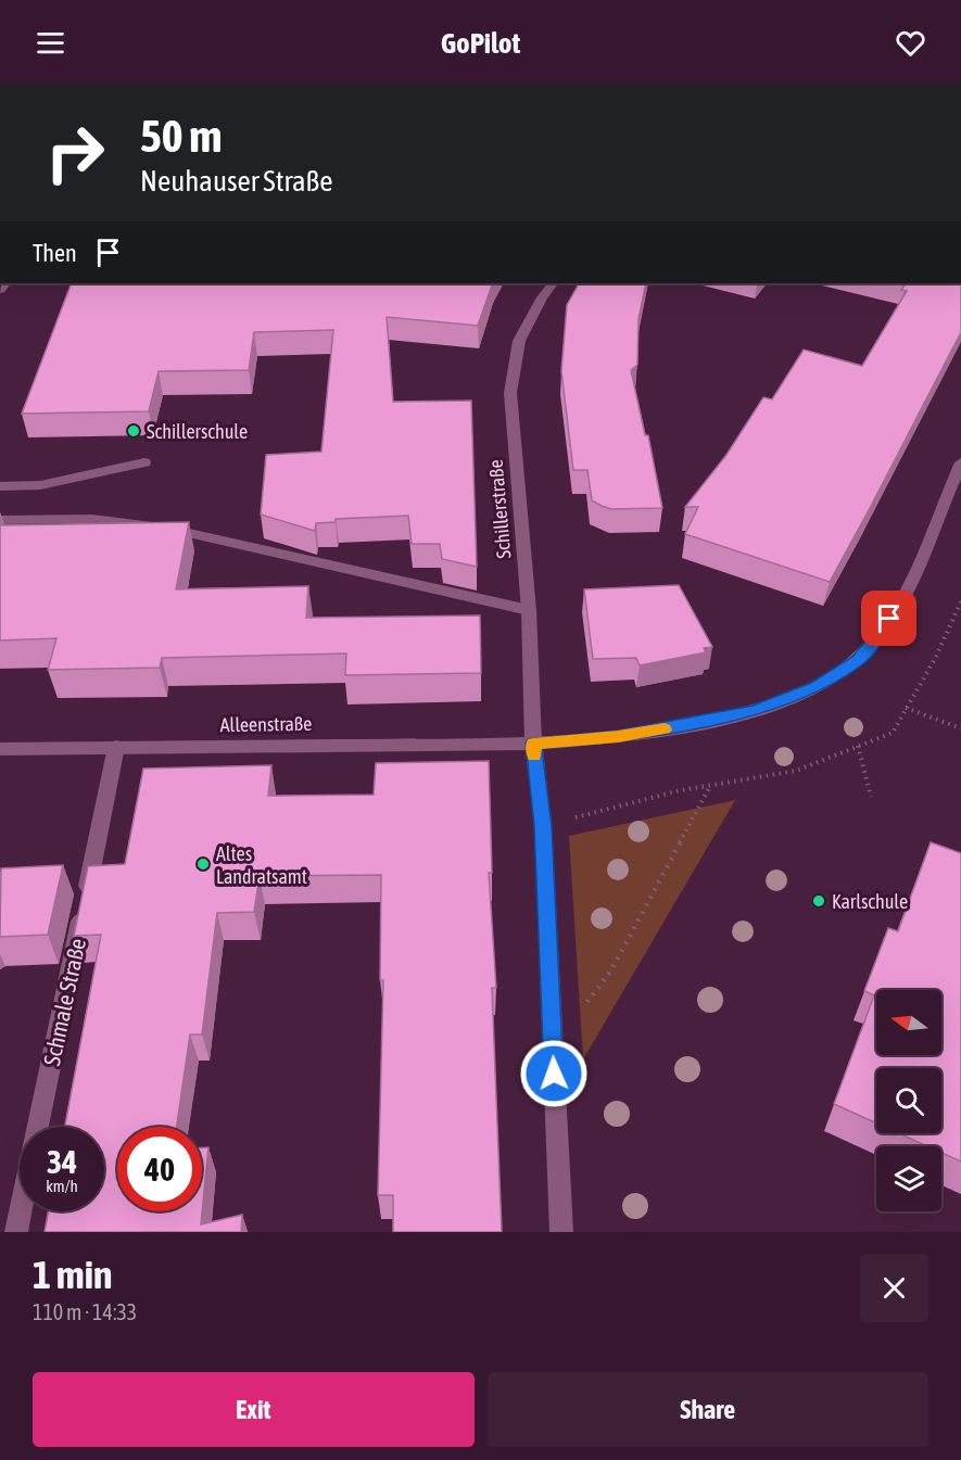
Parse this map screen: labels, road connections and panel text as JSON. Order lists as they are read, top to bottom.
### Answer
{
  "streets": {
    "street": ["Schillerstraße", "Alleenstraße", "Schmale Straße"]
  },
  "crossings": [
    ["Schillerstraße", "Alleenstraße"],
    ["Alleenstraße", "Schmale Straße"]
  ],
  "places": ["Schillerschule", "Altes Landratsamt", "Karlschule"],
  "north": "left",
  "page": {
    "header": "GoPilot",
    "turn": ["50 m", "Neuhauser Straße"],
    "then": "Then",
    "speed": "34 km/h",
    "limit": "40",
    "heading": ["1 min", "110 m · 14:33"],
    "buttons": ["Exit", "Share"]
  }
}
